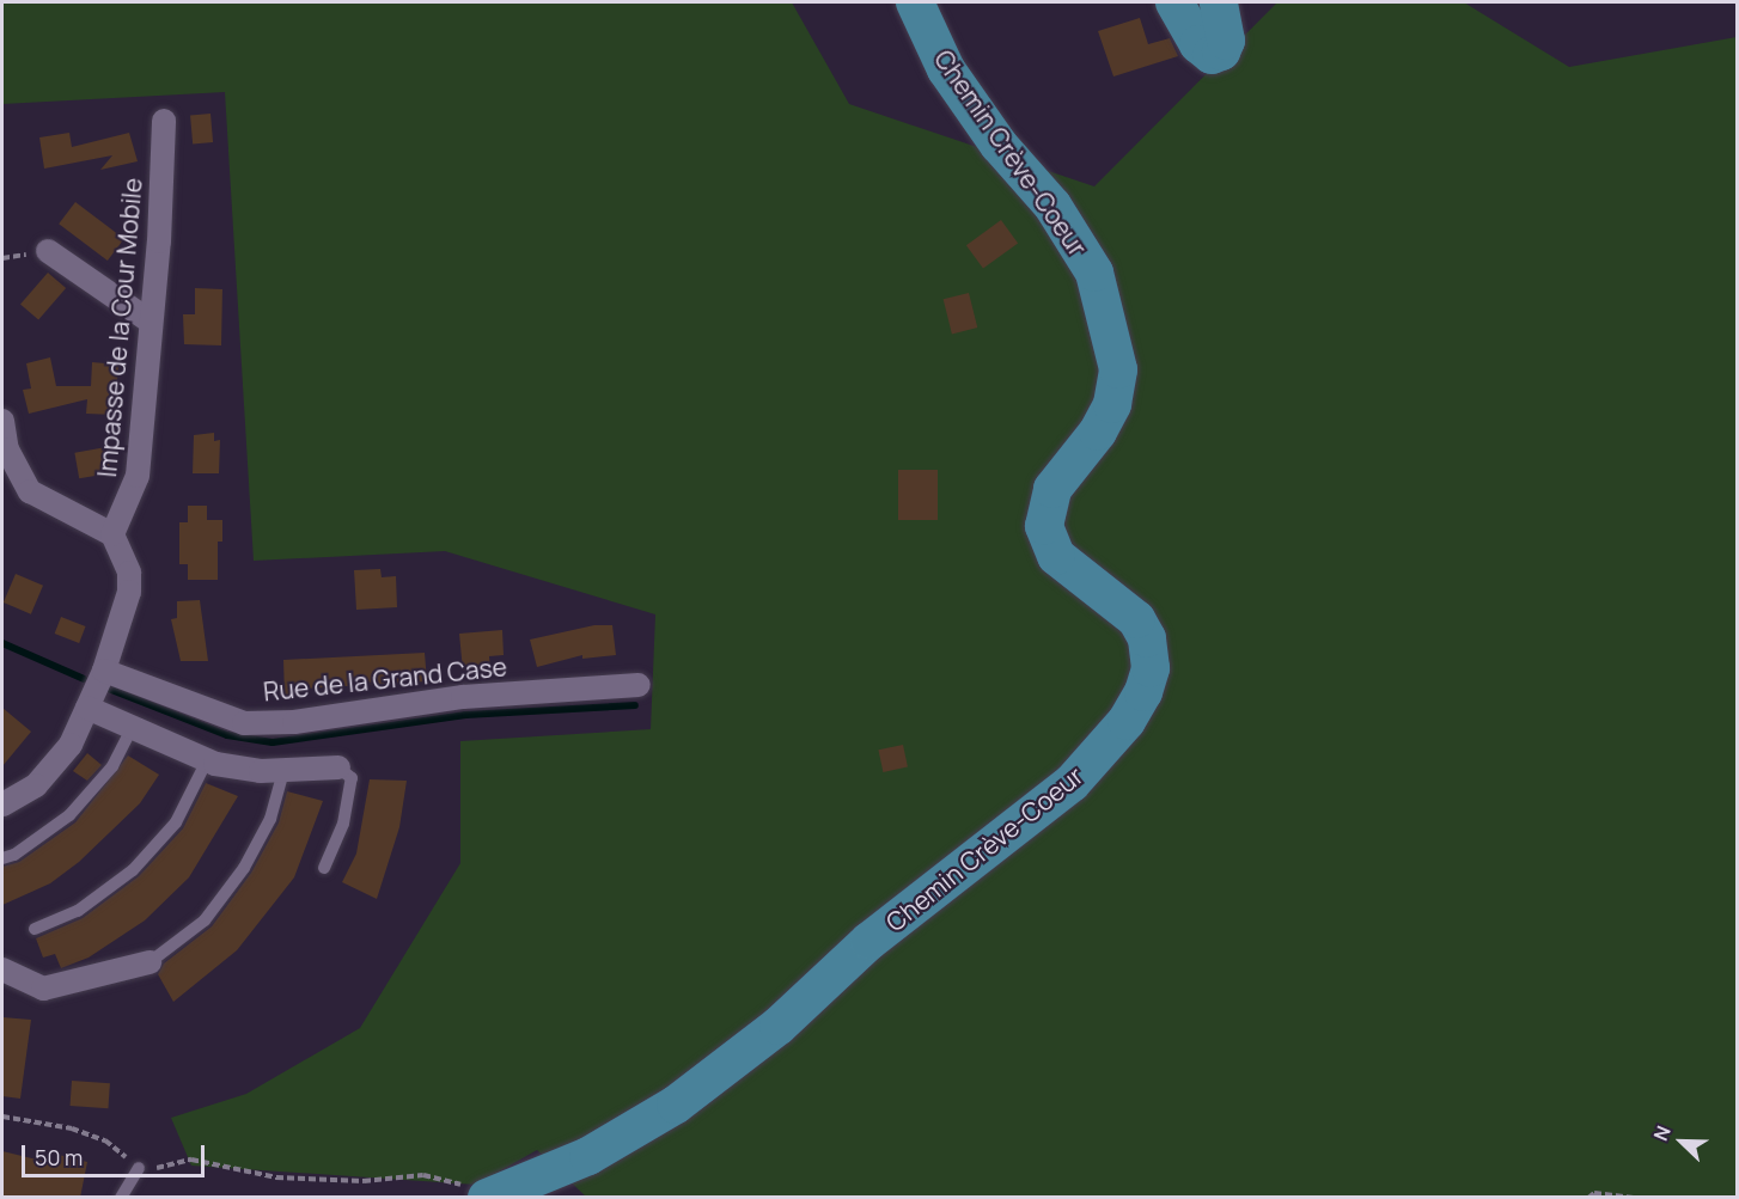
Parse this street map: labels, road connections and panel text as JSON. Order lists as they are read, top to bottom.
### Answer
{
  "streets": {
    "main road": ["Chemin Crève-Coeur"],
    "street": ["Impasse de la Cour Mobile", "Rue de la Grand Case"]
  },
  "scale_bar": "50 m",
  "north": "top left"
}
